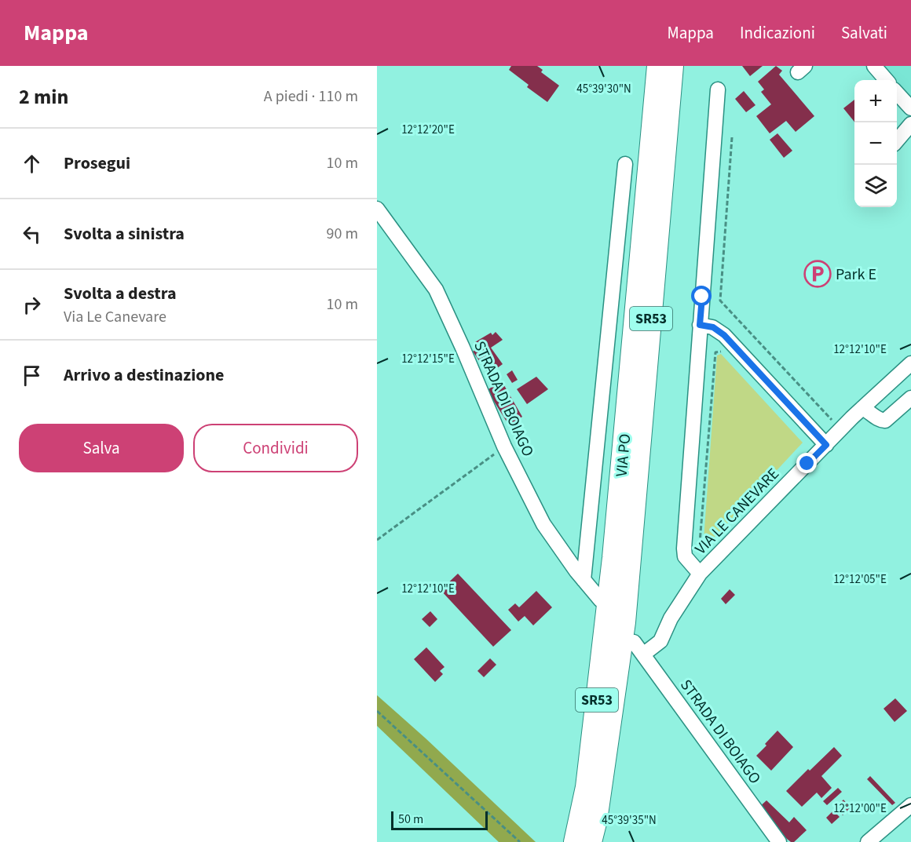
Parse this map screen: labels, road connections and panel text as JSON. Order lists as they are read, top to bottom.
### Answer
{
  "streets": {
    "highway": ["SR53", "VIA PO"],
    "street": ["STRADA DI BOIAGO", "VIA LE CANEVARE"]
  },
  "crossings": [
    ["STRADA DI BOIAGO", "VIA LE CANEVARE"]
  ],
  "places": {
    "parking": ["Park E"]
  },
  "scale_bar": "50 m",
  "page": {
    "header": "Mappa",
    "nav": ["Mappa", "Indicazioni", "Salvati"],
    "heading": ["2 min", "A piedi · 110 m"],
    "map_buttons": ["+", "−"],
    "list": [
      ["Prosegui", "10 m"],
      ["Svolta a sinistra", "90 m"],
      ["Svolta a destra", "Via Le Canevare", "10 m"],
      "Arrivo a destinazione"
    ],
    "buttons": ["Salva", "Condividi"],
    "scale": "50 m"
  },
  "coordinates": [
    "45°39'30\"N",
    "12°12'20\"E",
    "12°12'10\"E",
    "12°12'15\"E",
    "12°12'05\"E",
    "12°12'00\"E",
    "45°39'35\"N"
  ]
}
